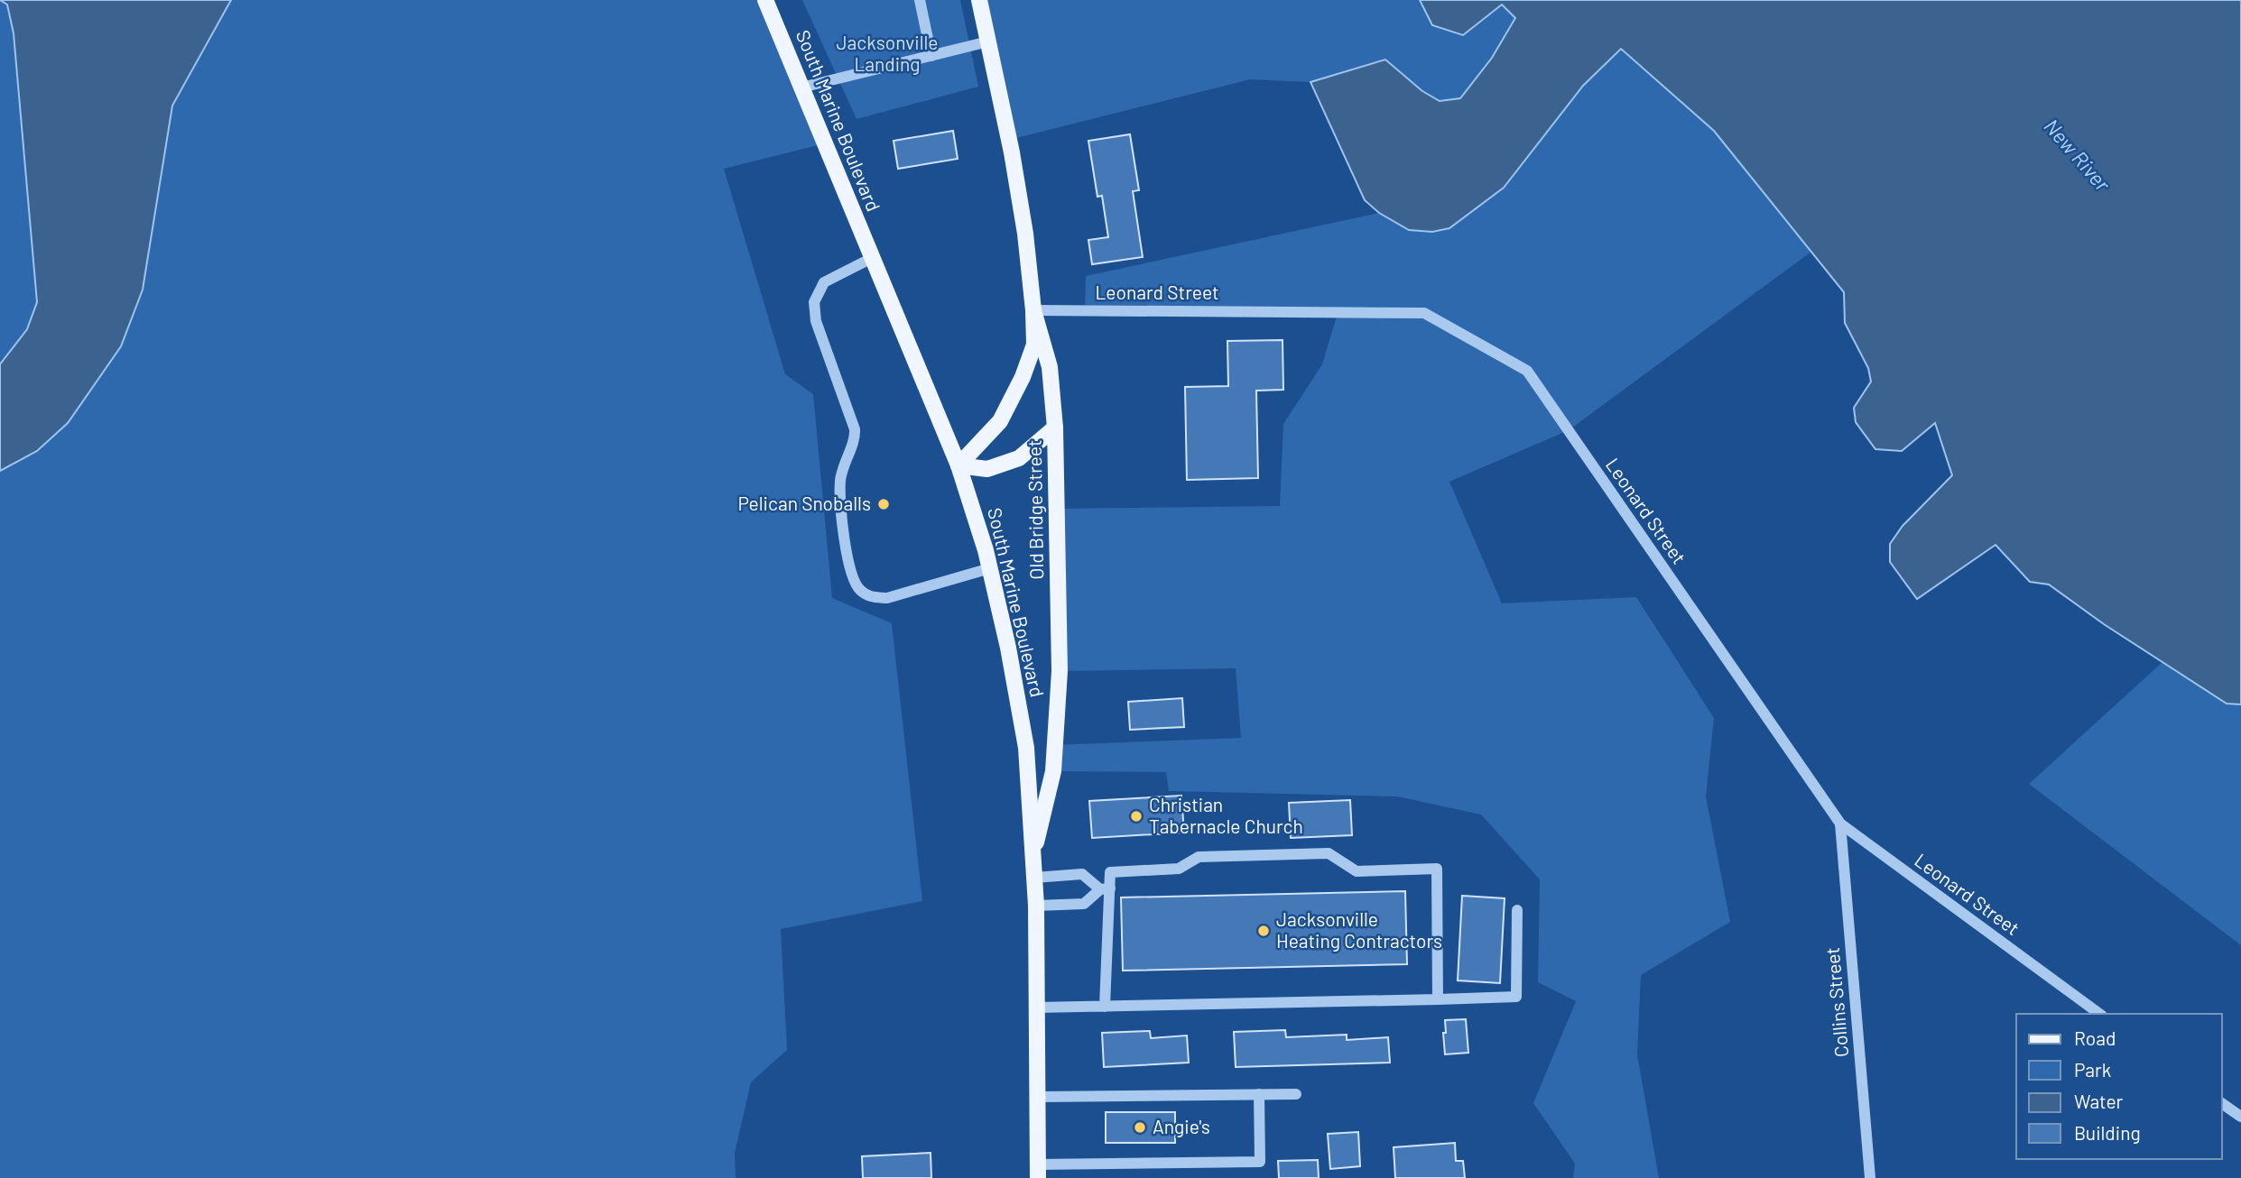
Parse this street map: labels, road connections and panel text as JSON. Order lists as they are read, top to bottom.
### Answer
{
  "streets": {
    "main road": ["South Marine Boulevard", "Old Bridge Street"],
    "street": ["Leonard Street", "Collins Street"]
  },
  "crossings": [
    ["South Marine Boulevard", "Old Bridge Street"],
    ["Leonard Street", "Old Bridge Street"],
    ["Leonard Street", "Collins Street"]
  ],
  "water": ["New River"],
  "parks": ["Jacksonville Landing"],
  "places": [
    "Pelican Snoballs",
    "Christian Tabernacle Church",
    "Jacksonville Heating Contractors",
    "Angie's"
  ],
  "legend": [
    "Road",
    "Park",
    "Water",
    "Building"
  ]
}
